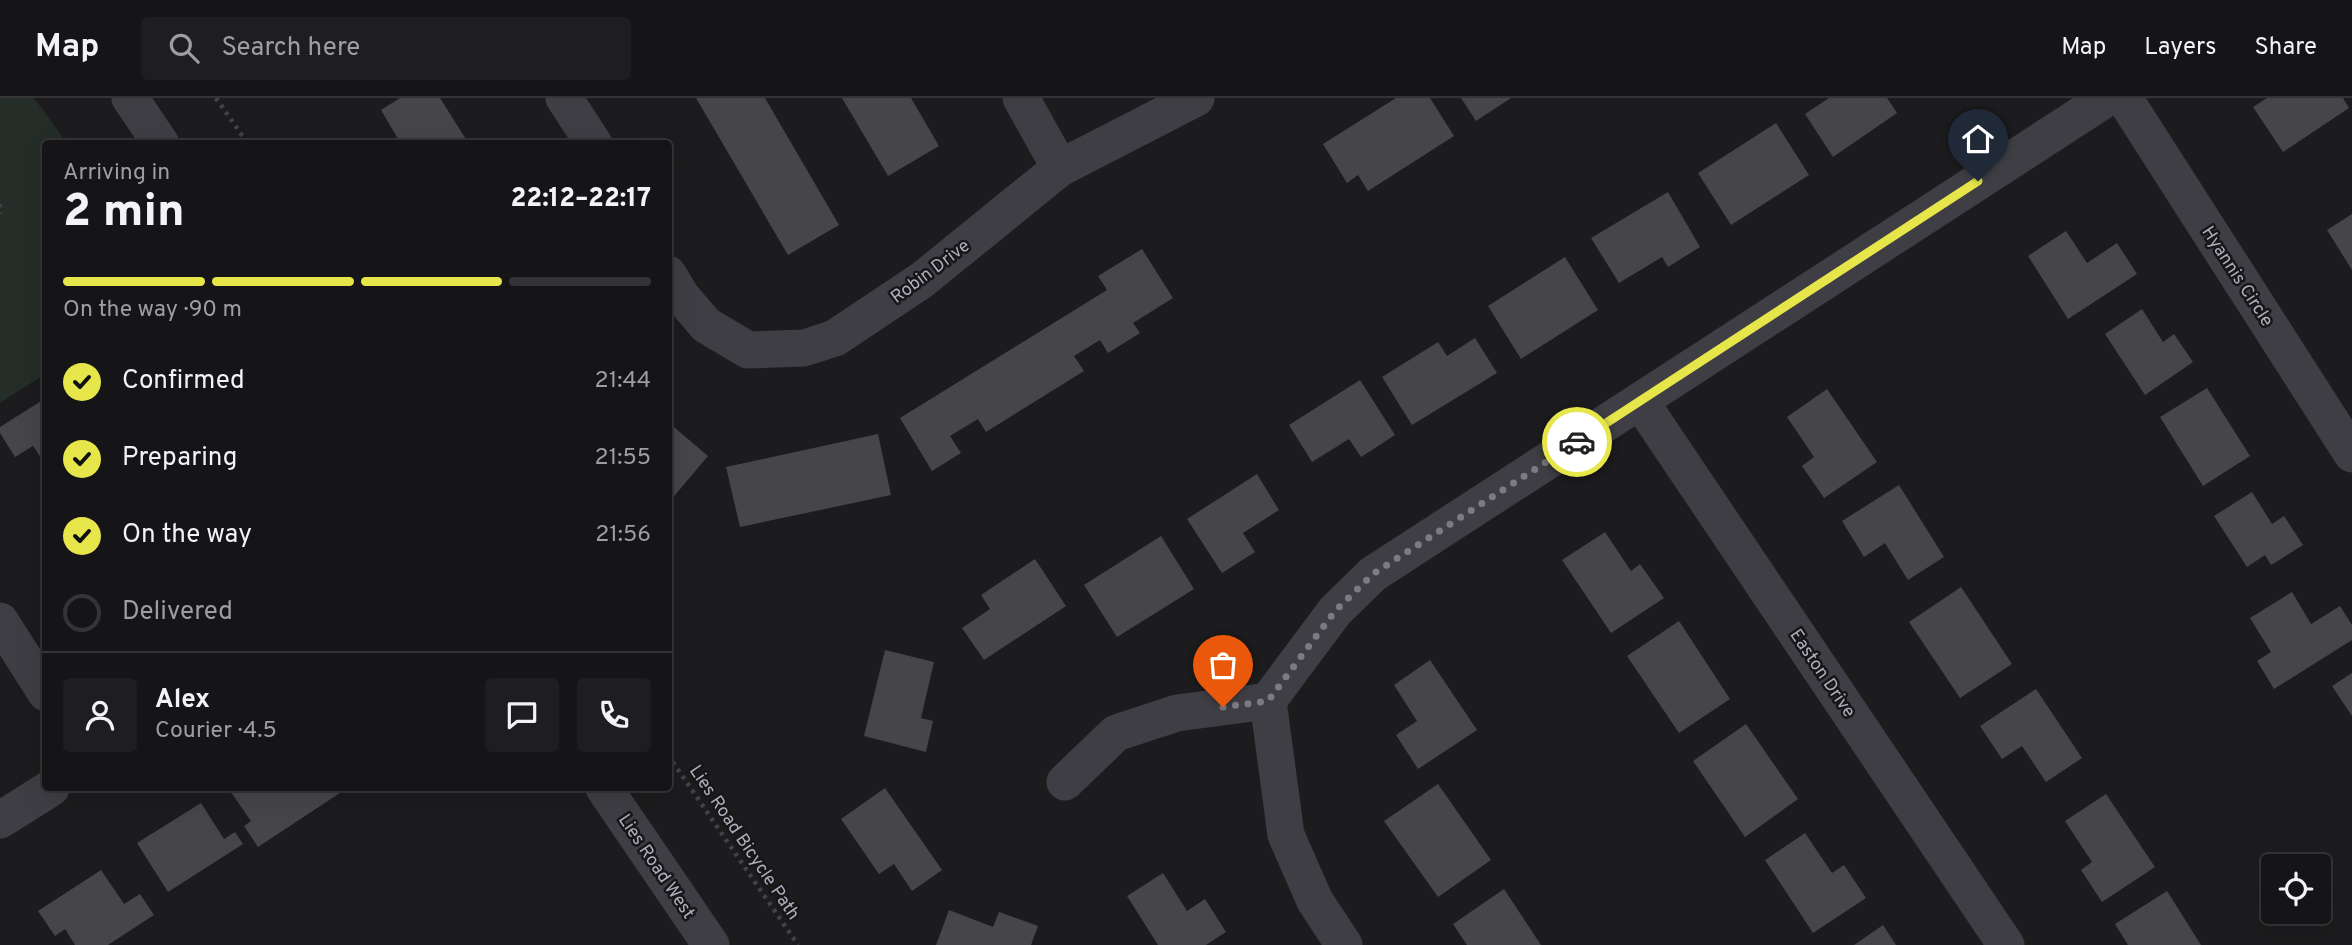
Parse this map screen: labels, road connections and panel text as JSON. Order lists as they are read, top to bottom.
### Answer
{
  "streets": {
    "street": [
      "Robin Drive",
      "Hyannis Circle",
      "Easton Drive",
      "Lies Road West"
    ],
    "path": ["Lies Road Bicycle Path"]
  },
  "page": {
    "header": "Map",
    "search": "Search here",
    "nav": ["Map", "Layers", "Share"],
    "heading": ["2 min", "Arriving in", "22:12–22:17"],
    "panel": ["Alex", "Courier · 4.5"],
    "bar": "On the way · 90 m",
    "list": [
      ["Confirmed", "21:44"],
      ["Preparing", "21:55"],
      ["On the way", "21:56"],
      "Delivered"
    ]
  }
}
